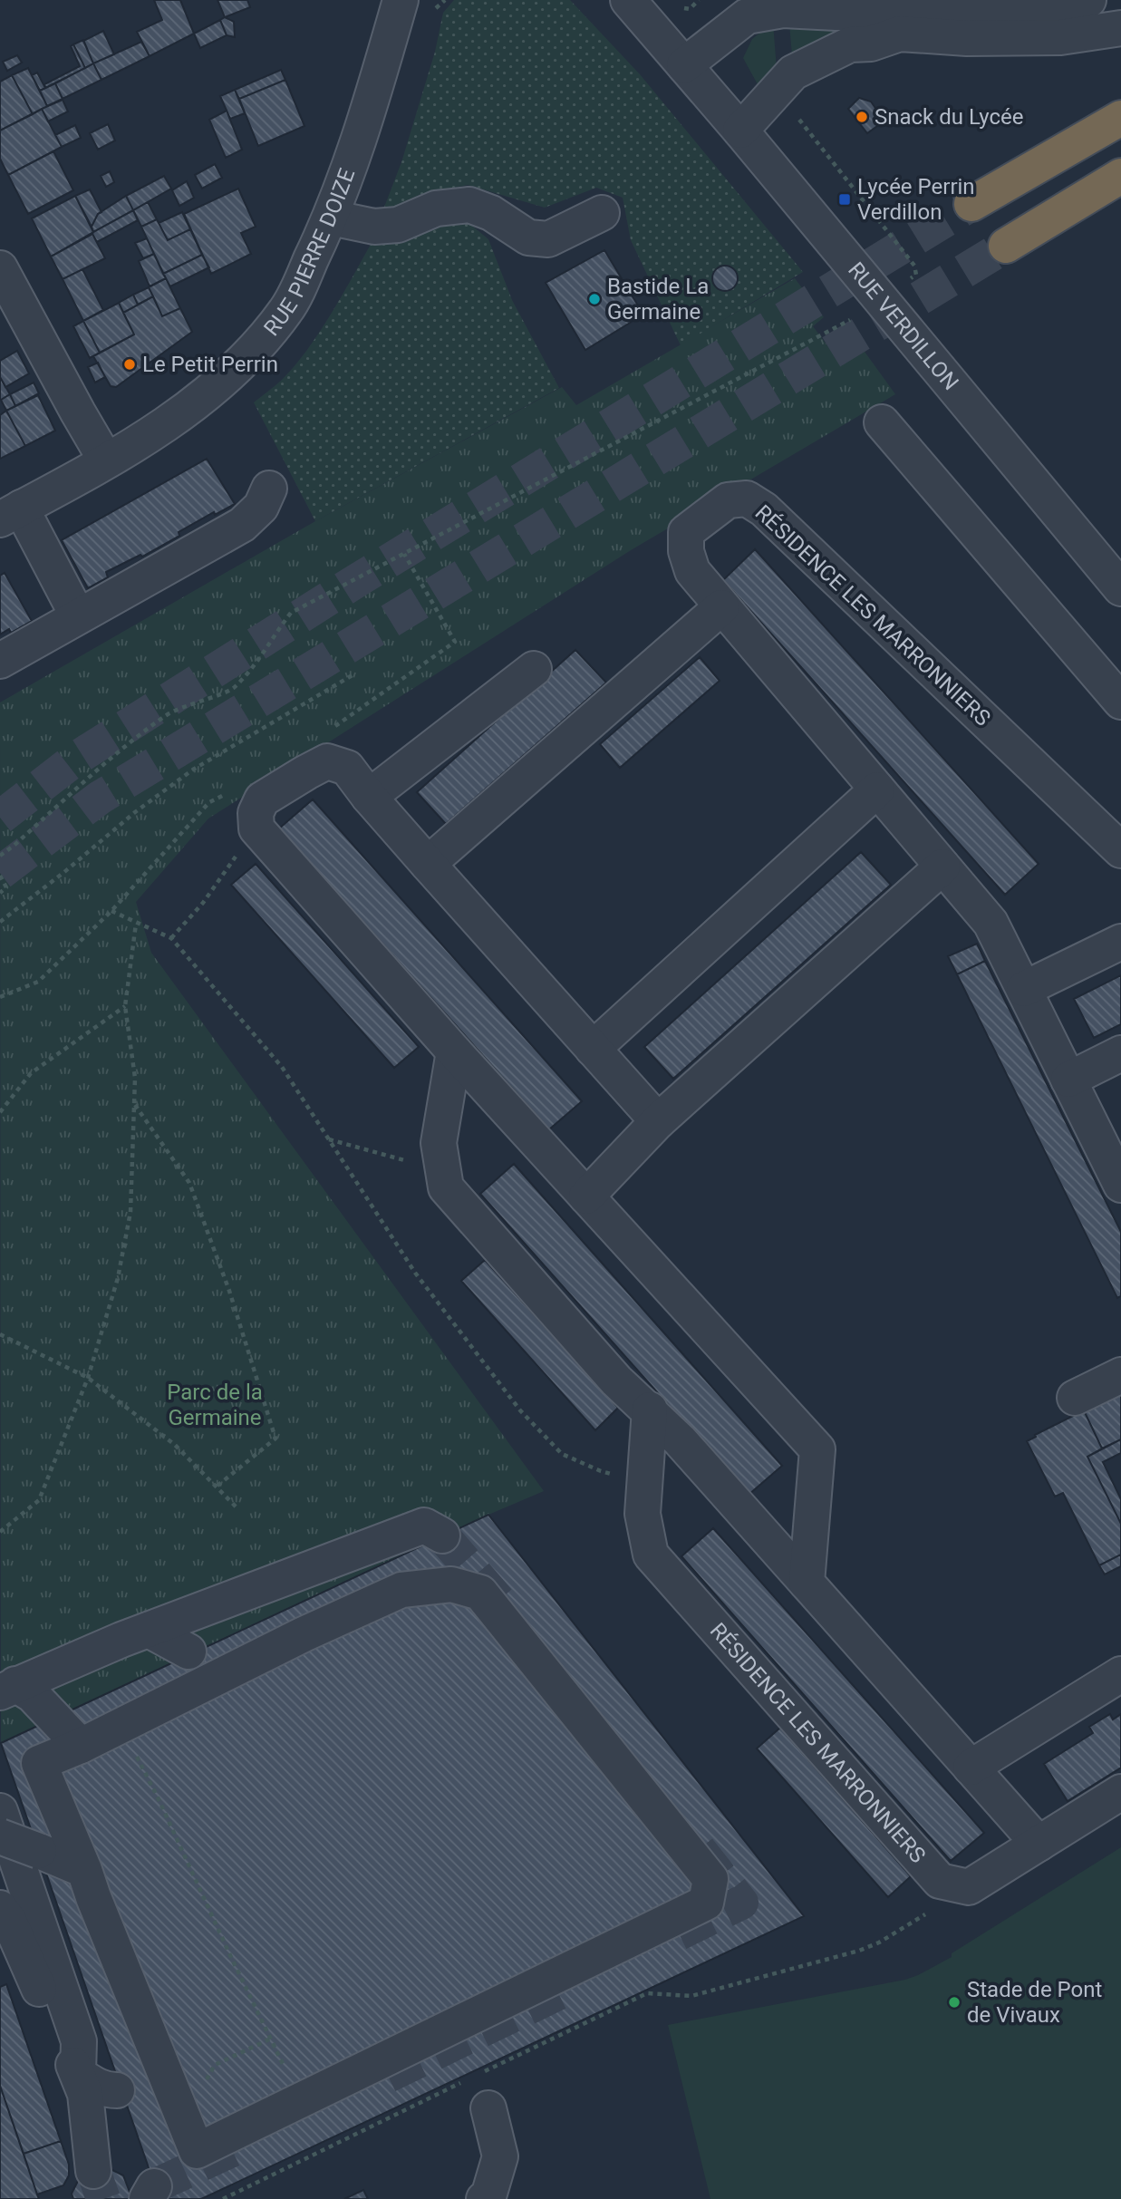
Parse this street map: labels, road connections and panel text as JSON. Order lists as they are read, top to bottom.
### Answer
{
  "streets": {
    "street": ["RUE PIERRE DOIZE", "RUE VERDILLON", "RÉSIDENCE LES MARRONNIERS"]
  },
  "parks": ["Parc de la Germaine"],
  "places": {
    "other": [
      "Snack du Lycée",
      "Bastide La Germaine",
      "Le Petit Perrin",
      "Stade de Pont de Vivaux"
    ],
    "transit": ["Lycée Perrin Verdillon"]
  }
}
